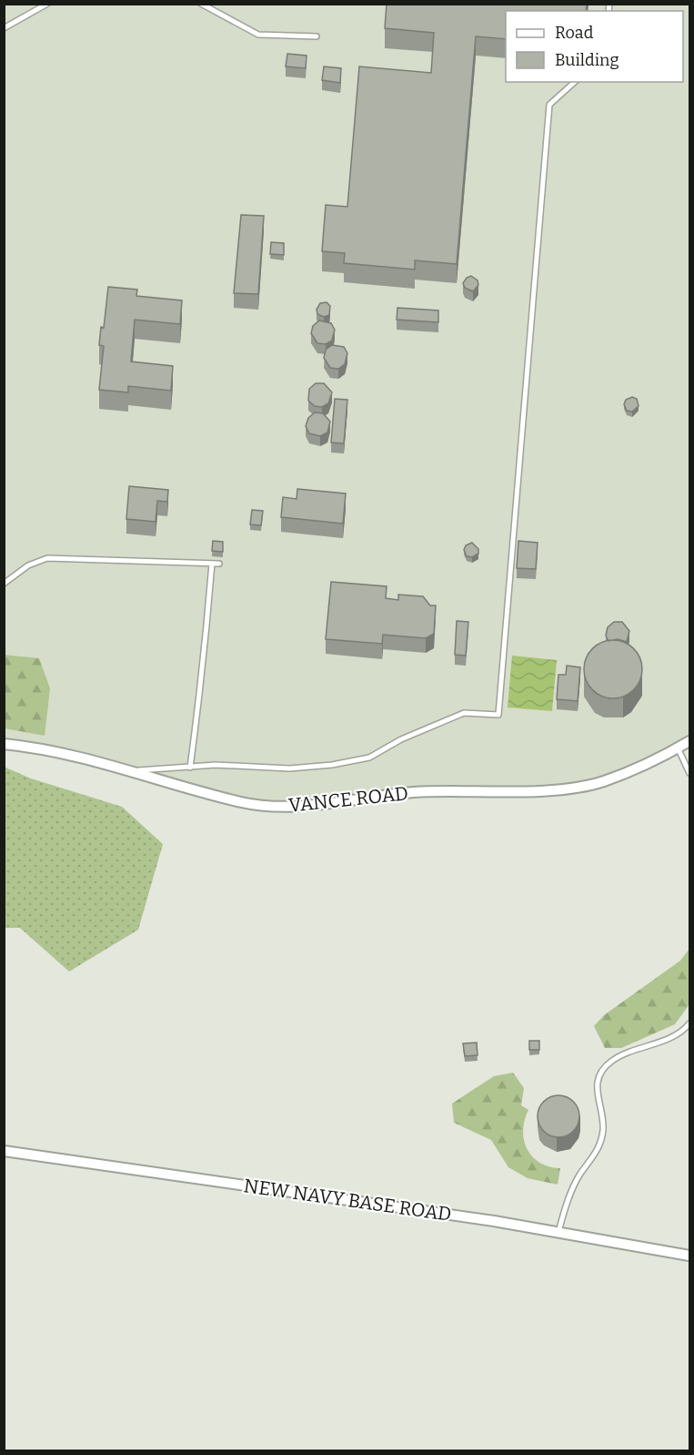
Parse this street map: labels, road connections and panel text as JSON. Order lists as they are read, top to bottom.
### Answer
{
  "streets": {
    "street": ["VANCE ROAD", "NEW NAVY BASE ROAD"]
  },
  "legend": ["Road", "Building"]
}
